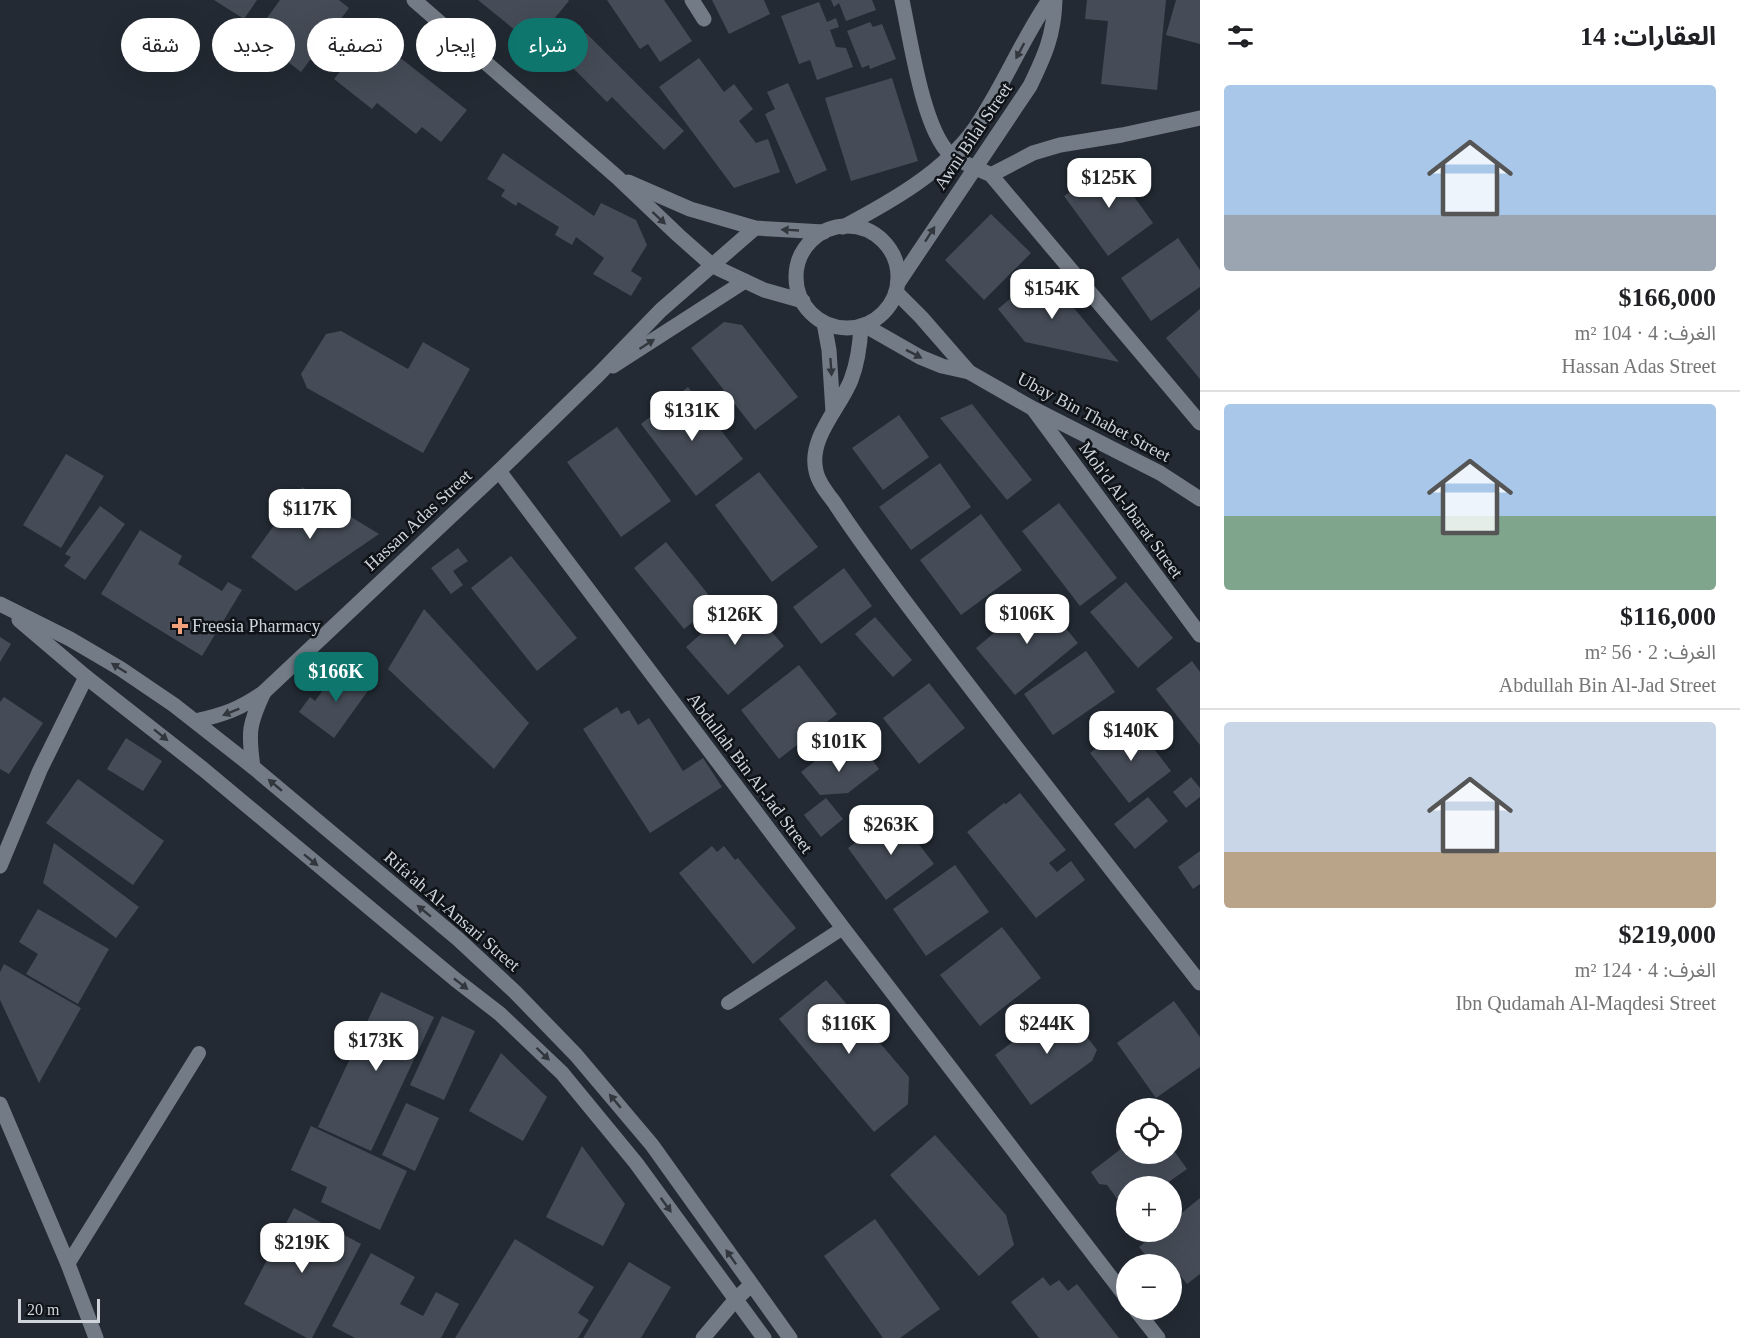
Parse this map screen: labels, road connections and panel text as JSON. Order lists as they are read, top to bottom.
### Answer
{
  "streets": {
    "street": [
      "Awni Bilal Street",
      "Ubay Bin Thabet Street",
      "Moh'd Al-Jbarat Street",
      "Hassan Adas Street",
      "Abdullah Bin Al-Jad Street",
      "Rifa'ah Al-Ansari Street"
    ]
  },
  "crossings": [
    ["Awni Bilal Street", "Ubay Bin Thabet Street"],
    ["Ubay Bin Thabet Street", "Moh'd Al-Jbarat Street"],
    ["Hassan Adas Street", "Abdullah Bin Al-Jad Street"],
    ["Hassan Adas Street", "Rifa'ah Al-Ansari Street"]
  ],
  "places": {
    "health": ["Freesia Pharmacy"]
  },
  "scale_bar": "20 m",
  "page": {
    "heading": "العقارات: 14",
    "chip": [
      "شراء",
      "إيجار",
      "تصفية",
      "جديد",
      "شقة"
    ],
    "list": [
      {
        "name": "$166,000",
        "note": "الغرف: 4 · 104 m² · Hassan Adas Street"
      },
      {
        "name": "$116,000",
        "note": "الغرف: 2 · 56 m² · Abdullah Bin Al-Jad Street"
      },
      {
        "name": "$219,000",
        "note": "الغرف: 4 · 124 m² · Ibn Qudamah Al-Maqdesi Street"
      }
    ],
    "price": [
      "$125K",
      "$154K",
      "$131K",
      "$117K",
      "$106K",
      "$126K",
      "$166K",
      "$140K",
      "$101K",
      "$263K",
      "$116K",
      "$244K",
      "$173K",
      "$219K"
    ],
    "map_buttons": ["+", "−"],
    "scale": "20 m"
  }
}
